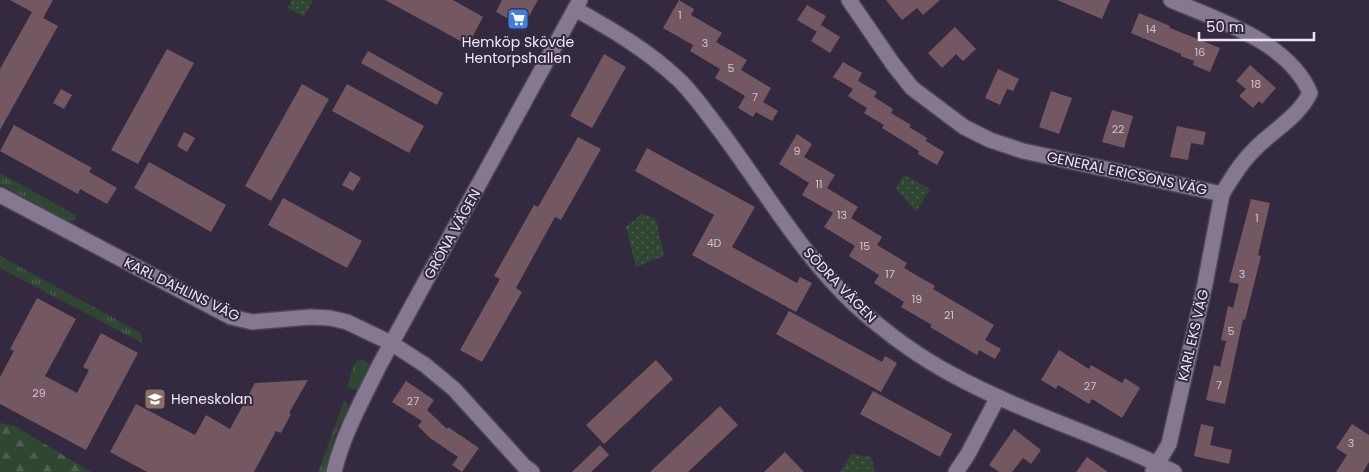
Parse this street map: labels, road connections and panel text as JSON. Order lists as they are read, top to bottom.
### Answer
{
  "streets": {
    "street": [
      "GENERAL ERICSONS VÄG",
      "GRÖNA VÄGEN",
      "SÖDRA VÄGEN",
      "KARL DAHLINS VÄG",
      "KARL EKS VÄG"
    ]
  },
  "crossings": [
    ["GENERAL ERICSONS VÄG", "KARL EKS VÄG"],
    ["GRÖNA VÄGEN", "SÖDRA VÄGEN"],
    ["GRÖNA VÄGEN", "KARL DAHLINS VÄG"],
    ["SÖDRA VÄGEN", "KARL EKS VÄG"]
  ],
  "places": {
    "supermarket": ["Hemköp Skövde Hentorpshallen"],
    "school or university": ["Heneskolan"]
  },
  "house_numbers": [
    "1",
    "14",
    "3",
    "16",
    "5",
    "18",
    "7",
    "22",
    "9",
    "11",
    "13",
    "1",
    "4D",
    "15",
    "17",
    "3",
    "19",
    "21",
    "5",
    "7",
    "27",
    "29",
    "27",
    "3"
  ],
  "scale_bar": "50 m"
}
